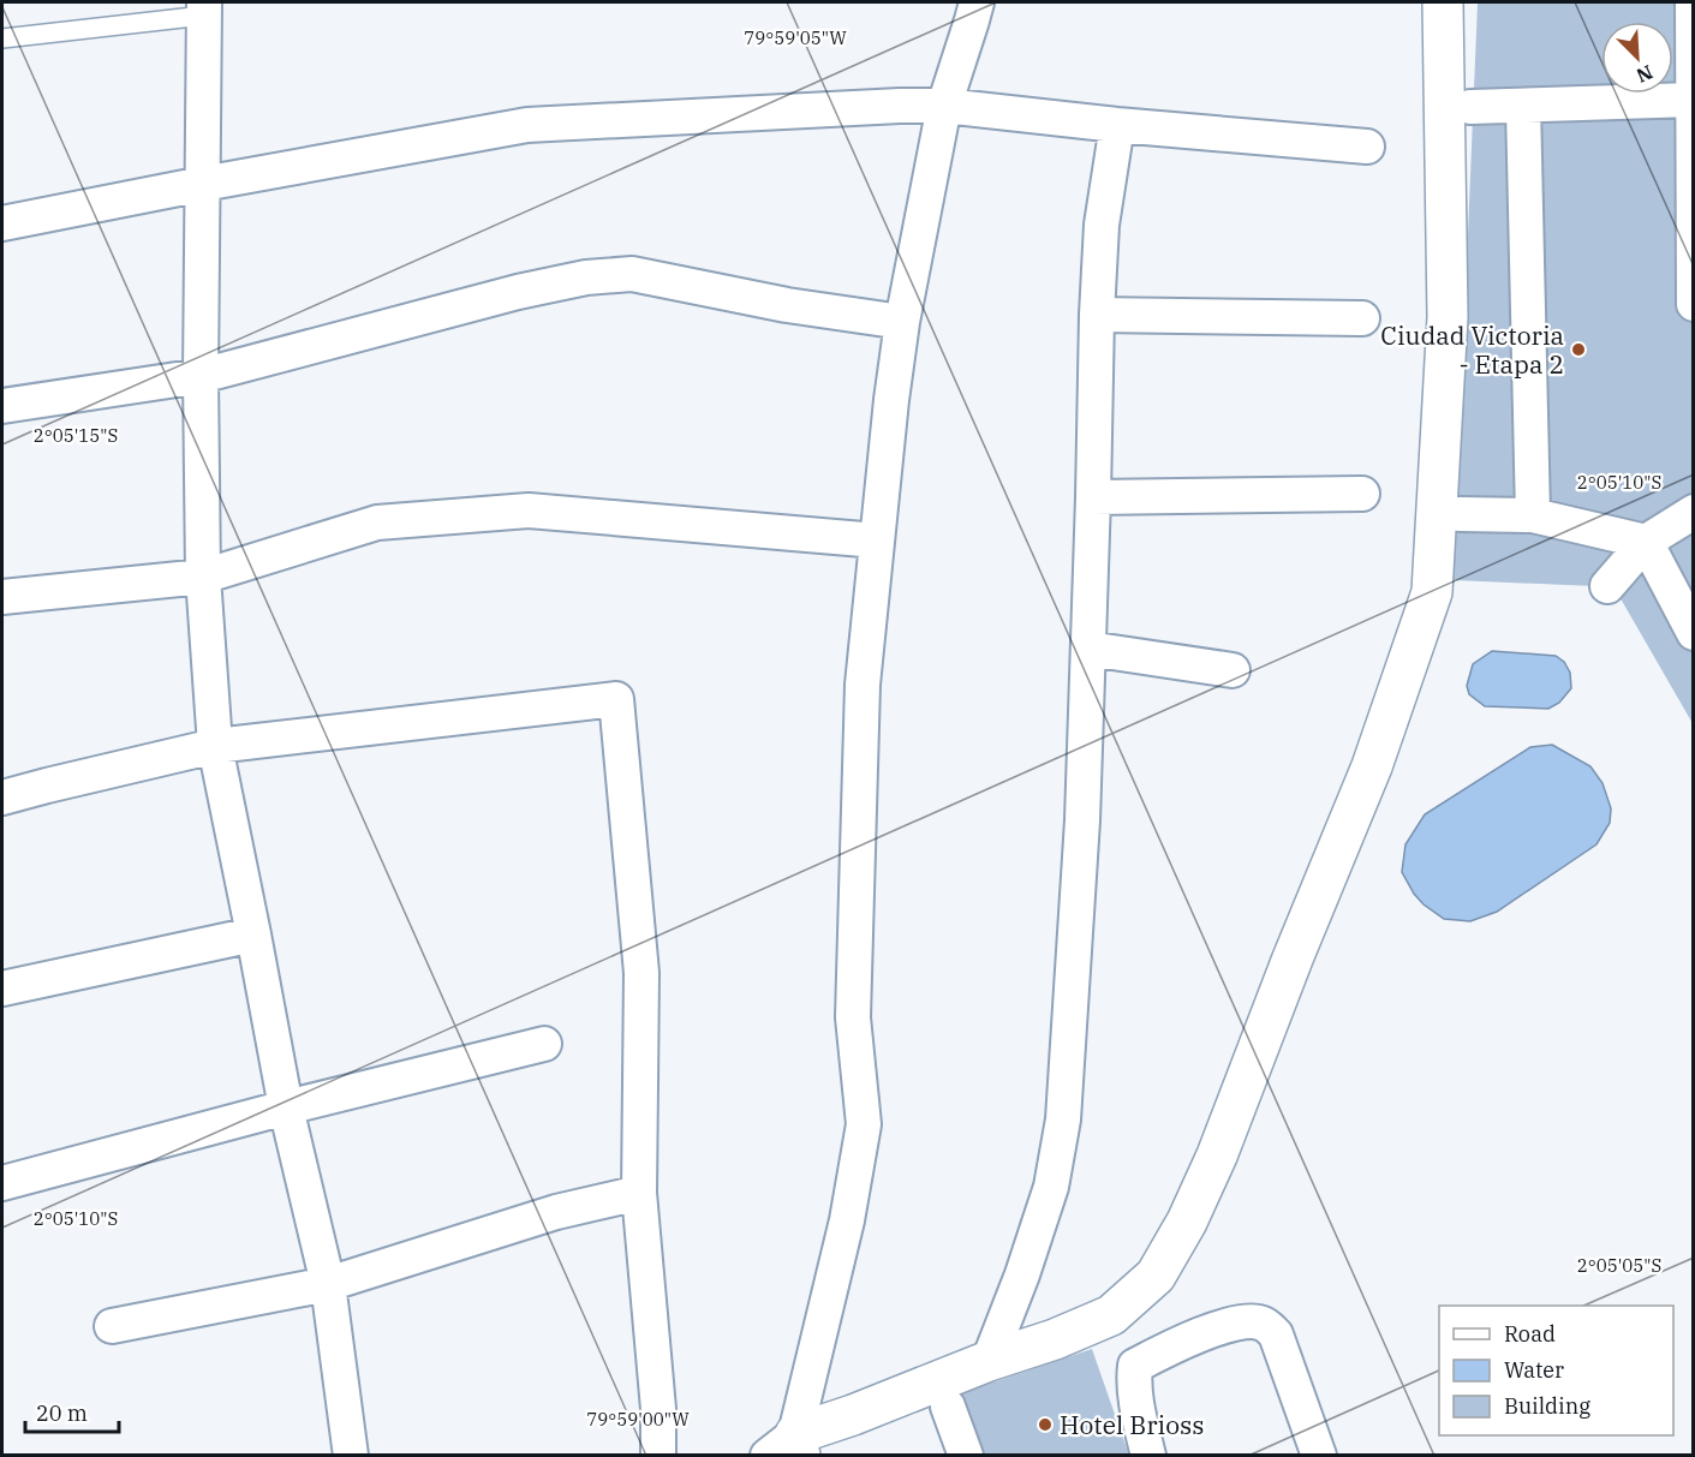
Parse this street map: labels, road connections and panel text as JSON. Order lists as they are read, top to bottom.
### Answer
{
  "places": ["Ciudad Victoria - Etapa 2", "Hotel Brioss"],
  "legend": ["Road", "Water", "Building"],
  "scale_bar": "20 m",
  "north": "bottom right",
  "coordinates": [
    "79°59'05\"W",
    "2°05'15\"S",
    "2°05'10\"S",
    "2°05'05\"S",
    "79°59'00\"W"
  ]
}
